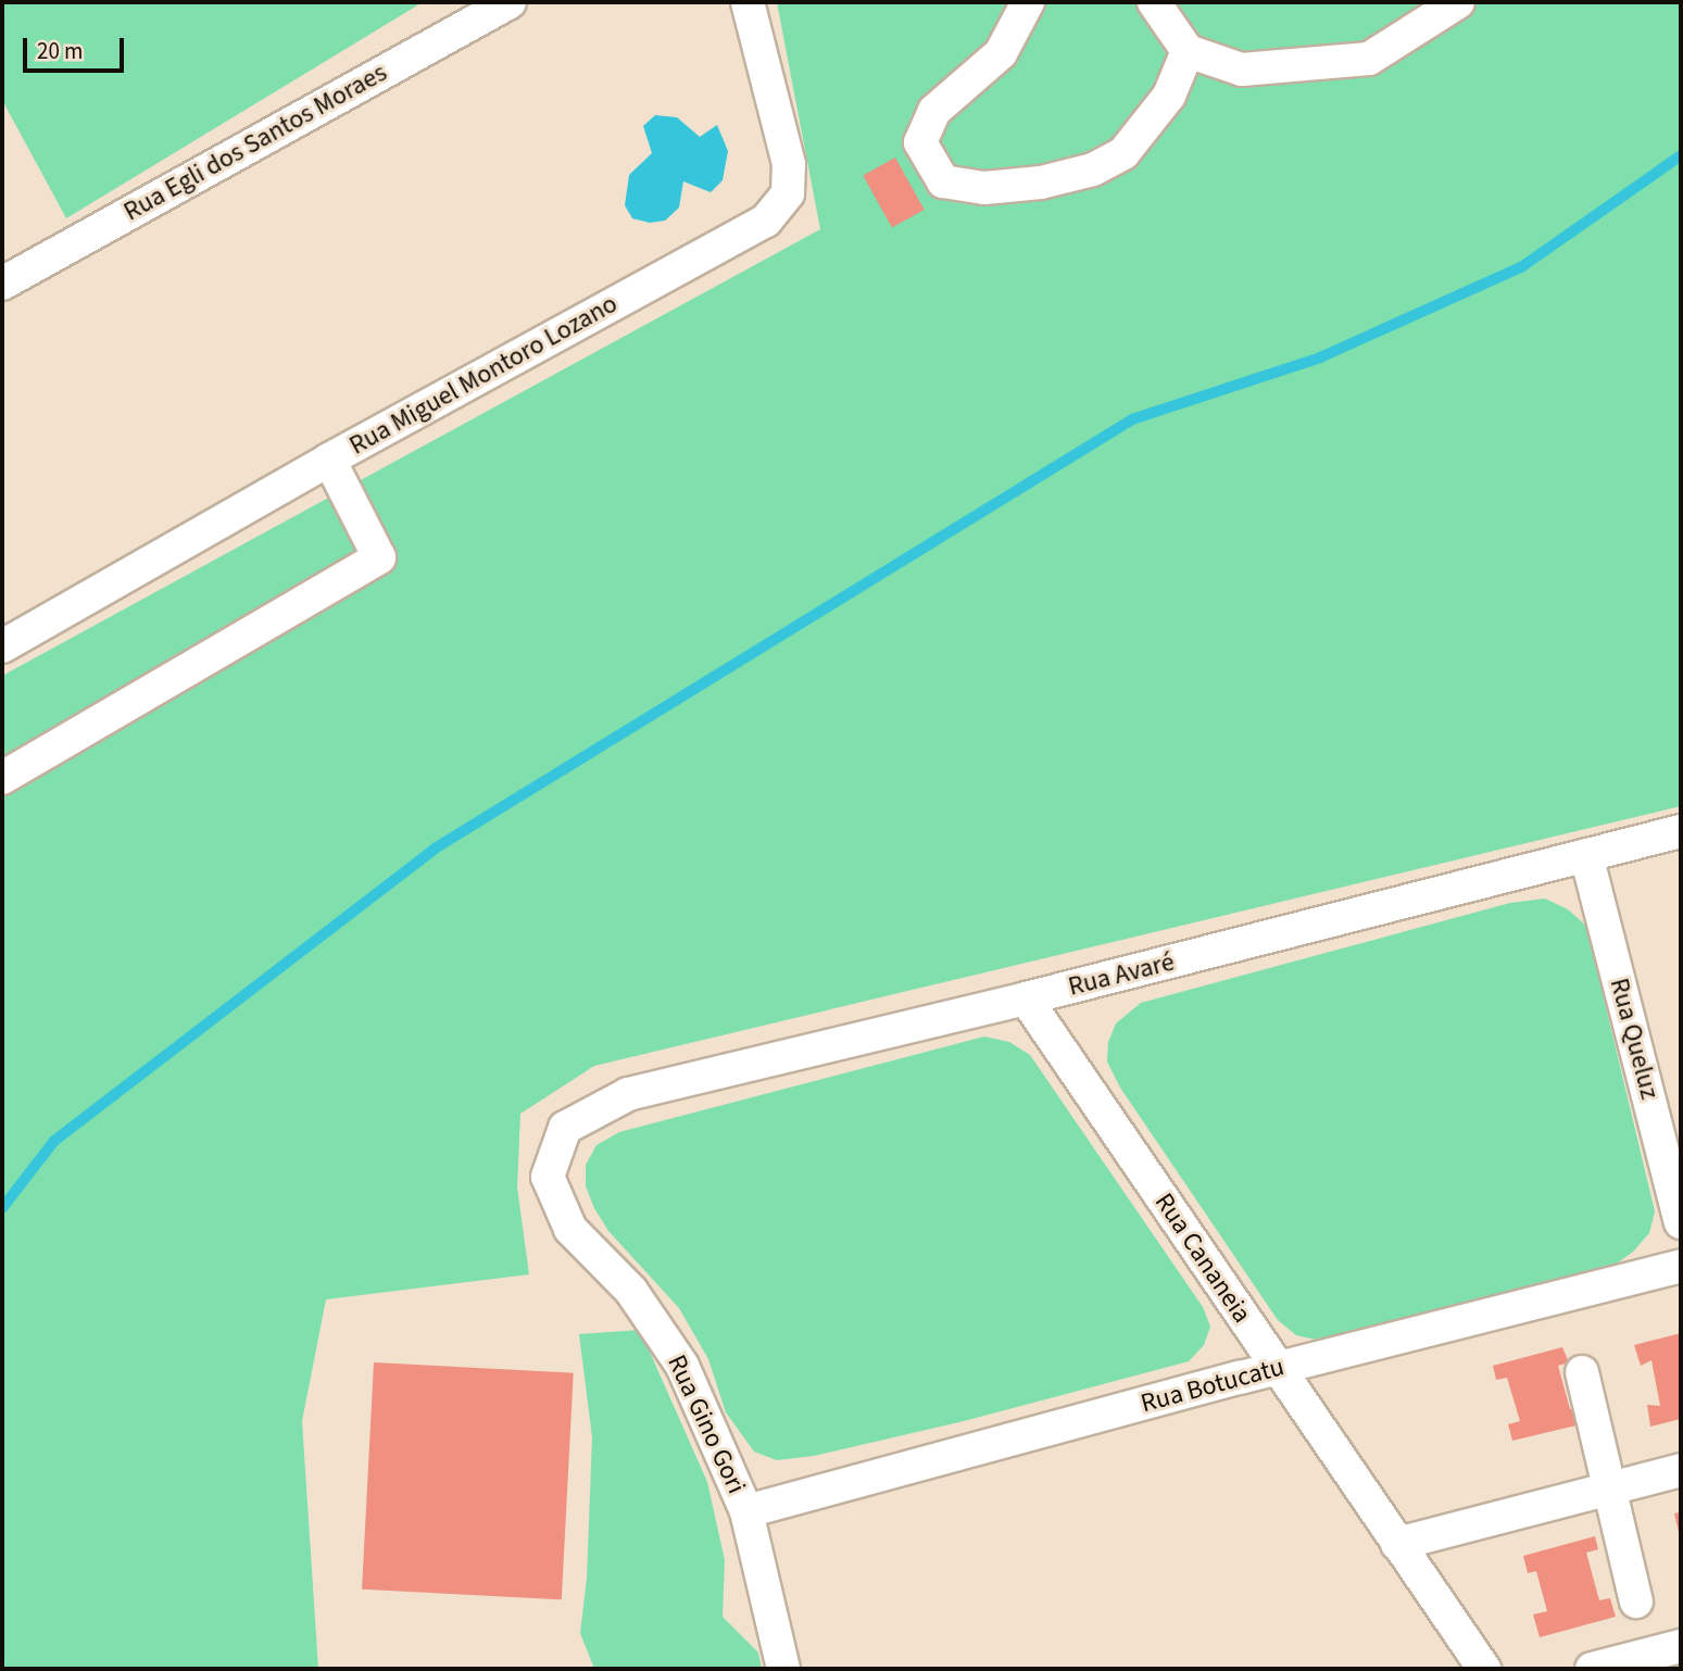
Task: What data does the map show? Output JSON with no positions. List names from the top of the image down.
{
  "streets": {
    "street": [
      "Rua Egli dos Santos Moraes",
      "Rua Miguel Montoro Lozano",
      "Rua Avaré",
      "Rua Queluz",
      "Rua Cananeia",
      "Rua Botucatu",
      "Rua Gino Gori"
    ]
  },
  "crossings": [
    ["Rua Avaré", "Rua Queluz"],
    ["Rua Avaré", "Rua Cananeia"],
    ["Rua Avaré", "Rua Gino Gori"],
    ["Rua Cananeia", "Rua Botucatu"],
    ["Rua Botucatu", "Rua Gino Gori"]
  ],
  "scale_bar": "20 m"
}
